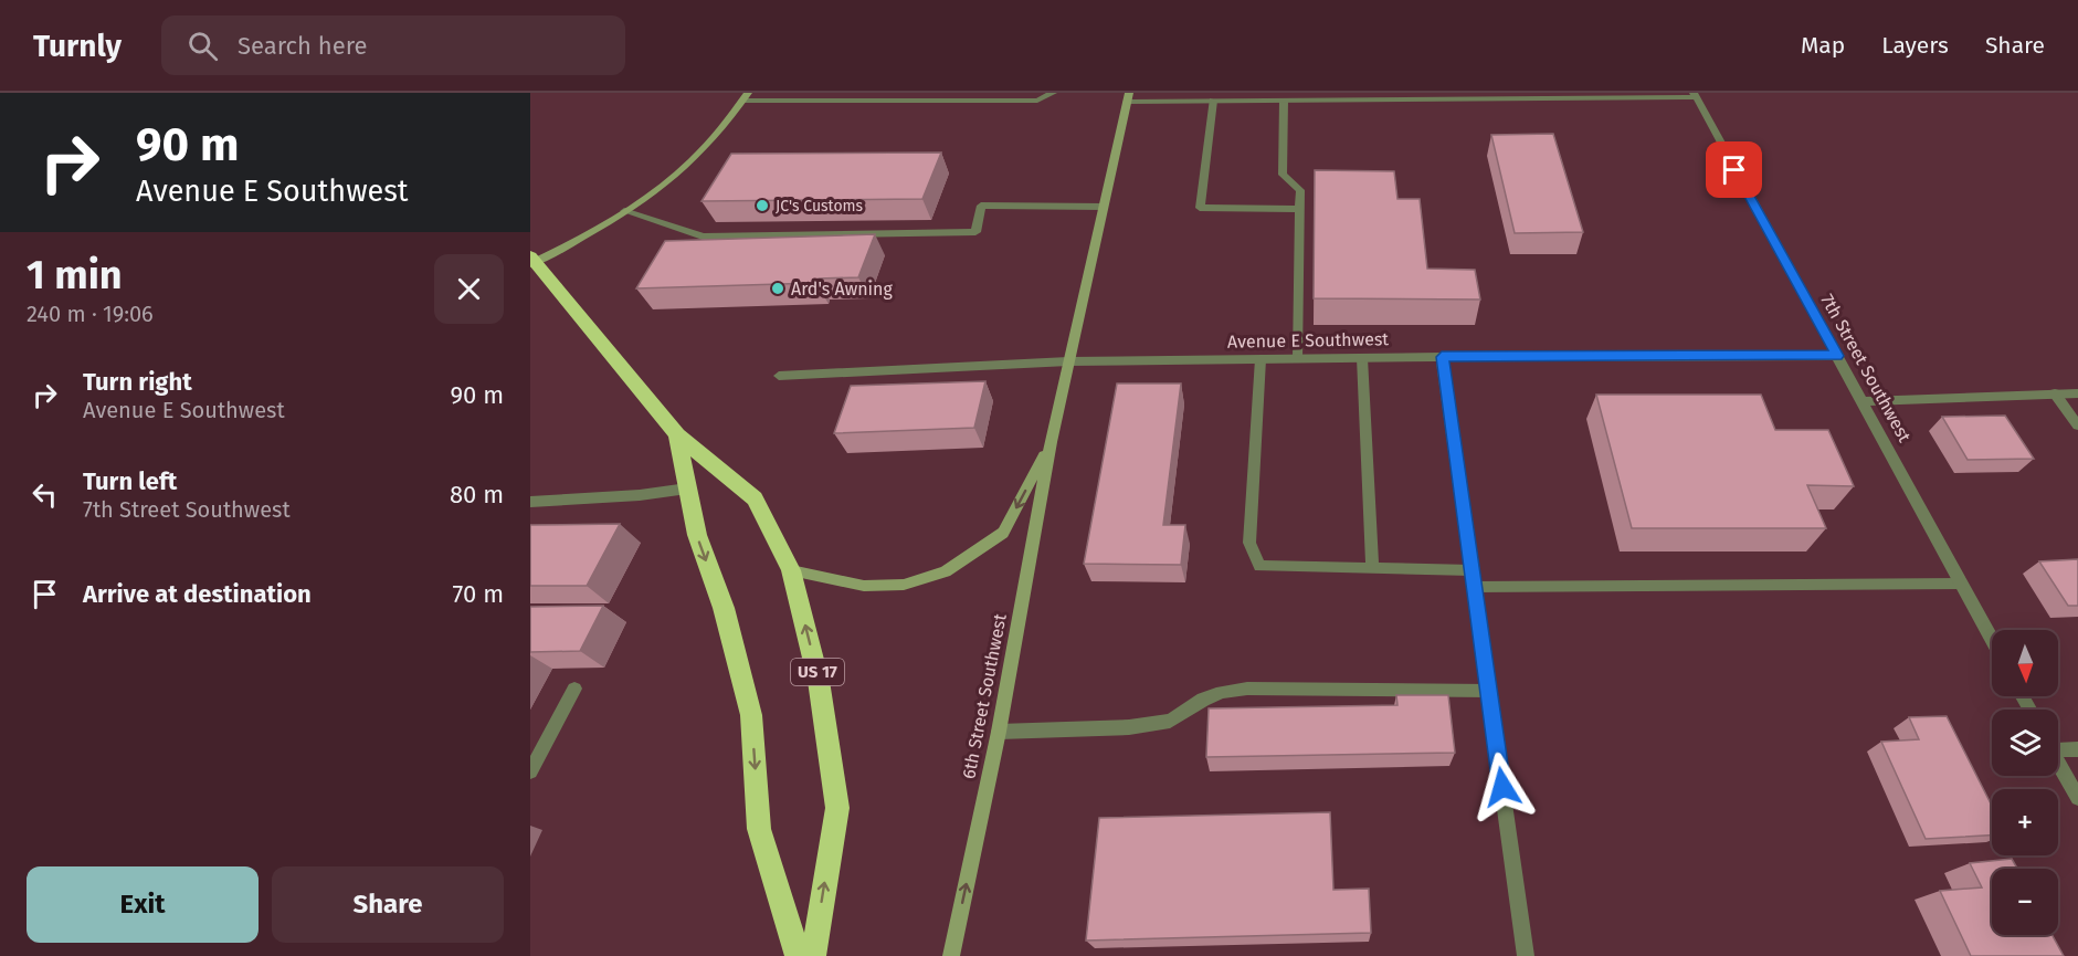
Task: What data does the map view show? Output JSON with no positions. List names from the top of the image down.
{
  "streets": {
    "highway": ["US 17"],
    "street": ["Avenue E Southwest", "7th Street Southwest", "6th Street Southwest"]
  },
  "crossings": [
    ["Avenue E Southwest", "7th Street Southwest"],
    ["Avenue E Southwest", "6th Street Southwest"],
    ["US 17", "6th Street Southwest"]
  ],
  "places": ["JC's Customs", "Ard's Awning"],
  "north": "bottom",
  "page": {
    "header": "Turnly",
    "search": "Search here",
    "nav": ["Map", "Layers", "Share"],
    "turn": ["90 m", "Avenue E Southwest"],
    "heading": ["1 min", "240 m · 19:06"],
    "list": [
      {
        "name": "Turn right",
        "note": "Avenue E Southwest",
        "value": "90 m"
      },
      {
        "name": "Turn left",
        "note": "7th Street Southwest",
        "value": "80 m"
      },
      {
        "name": "Arrive at destination",
        "value": "70 m"
      }
    ],
    "map_buttons": ["+", "−"],
    "buttons": ["Exit", "Share"]
  }
}
